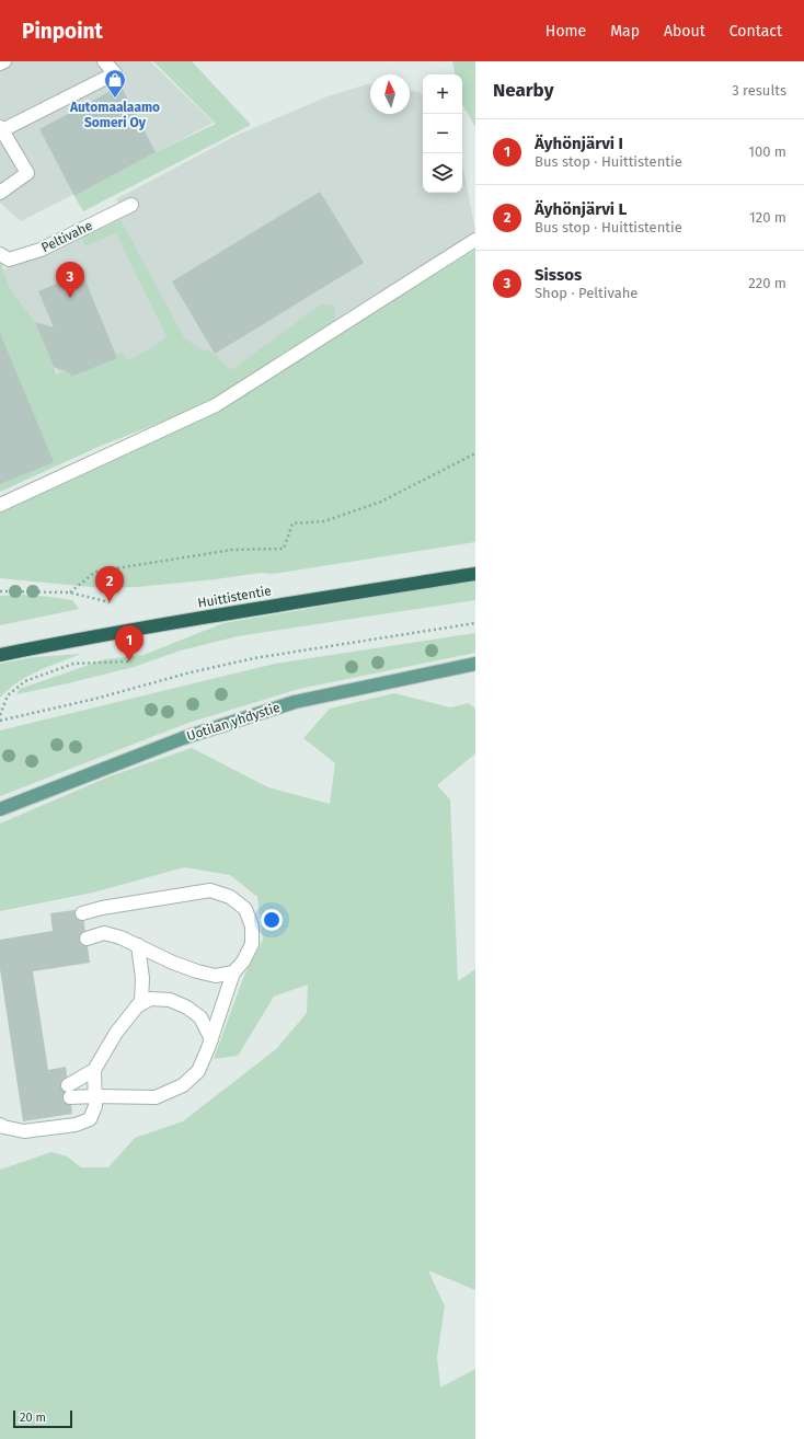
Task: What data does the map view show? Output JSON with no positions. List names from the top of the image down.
{
  "streets": {
    "highway": ["Huittistentie"],
    "main road": ["Uotilan yhdystie"],
    "street": ["Peltivahe"]
  },
  "places": {
    "shop": ["Automaalaamo Someri Oy"]
  },
  "scale_bar": "20 m",
  "north": "top",
  "page": {
    "header": "Pinpoint",
    "nav": [
      "Home",
      "Map",
      "About",
      "Contact"
    ],
    "heading": ["Nearby", "3 results"],
    "map_buttons": ["+", "−"],
    "list": [
      {
        "mark": "1",
        "name": "Äyhönjärvi I",
        "note": "Bus stop · Huittistentie",
        "value": "100 m"
      },
      {
        "mark": "2",
        "name": "Äyhönjärvi L",
        "note": "Bus stop · Huittistentie",
        "value": "120 m"
      },
      {
        "mark": "3",
        "name": "Sissos",
        "note": "Shop · Peltivahe",
        "value": "220 m"
      }
    ],
    "pins": ["3", "2", "1"],
    "scale": "20 m"
  }
}
